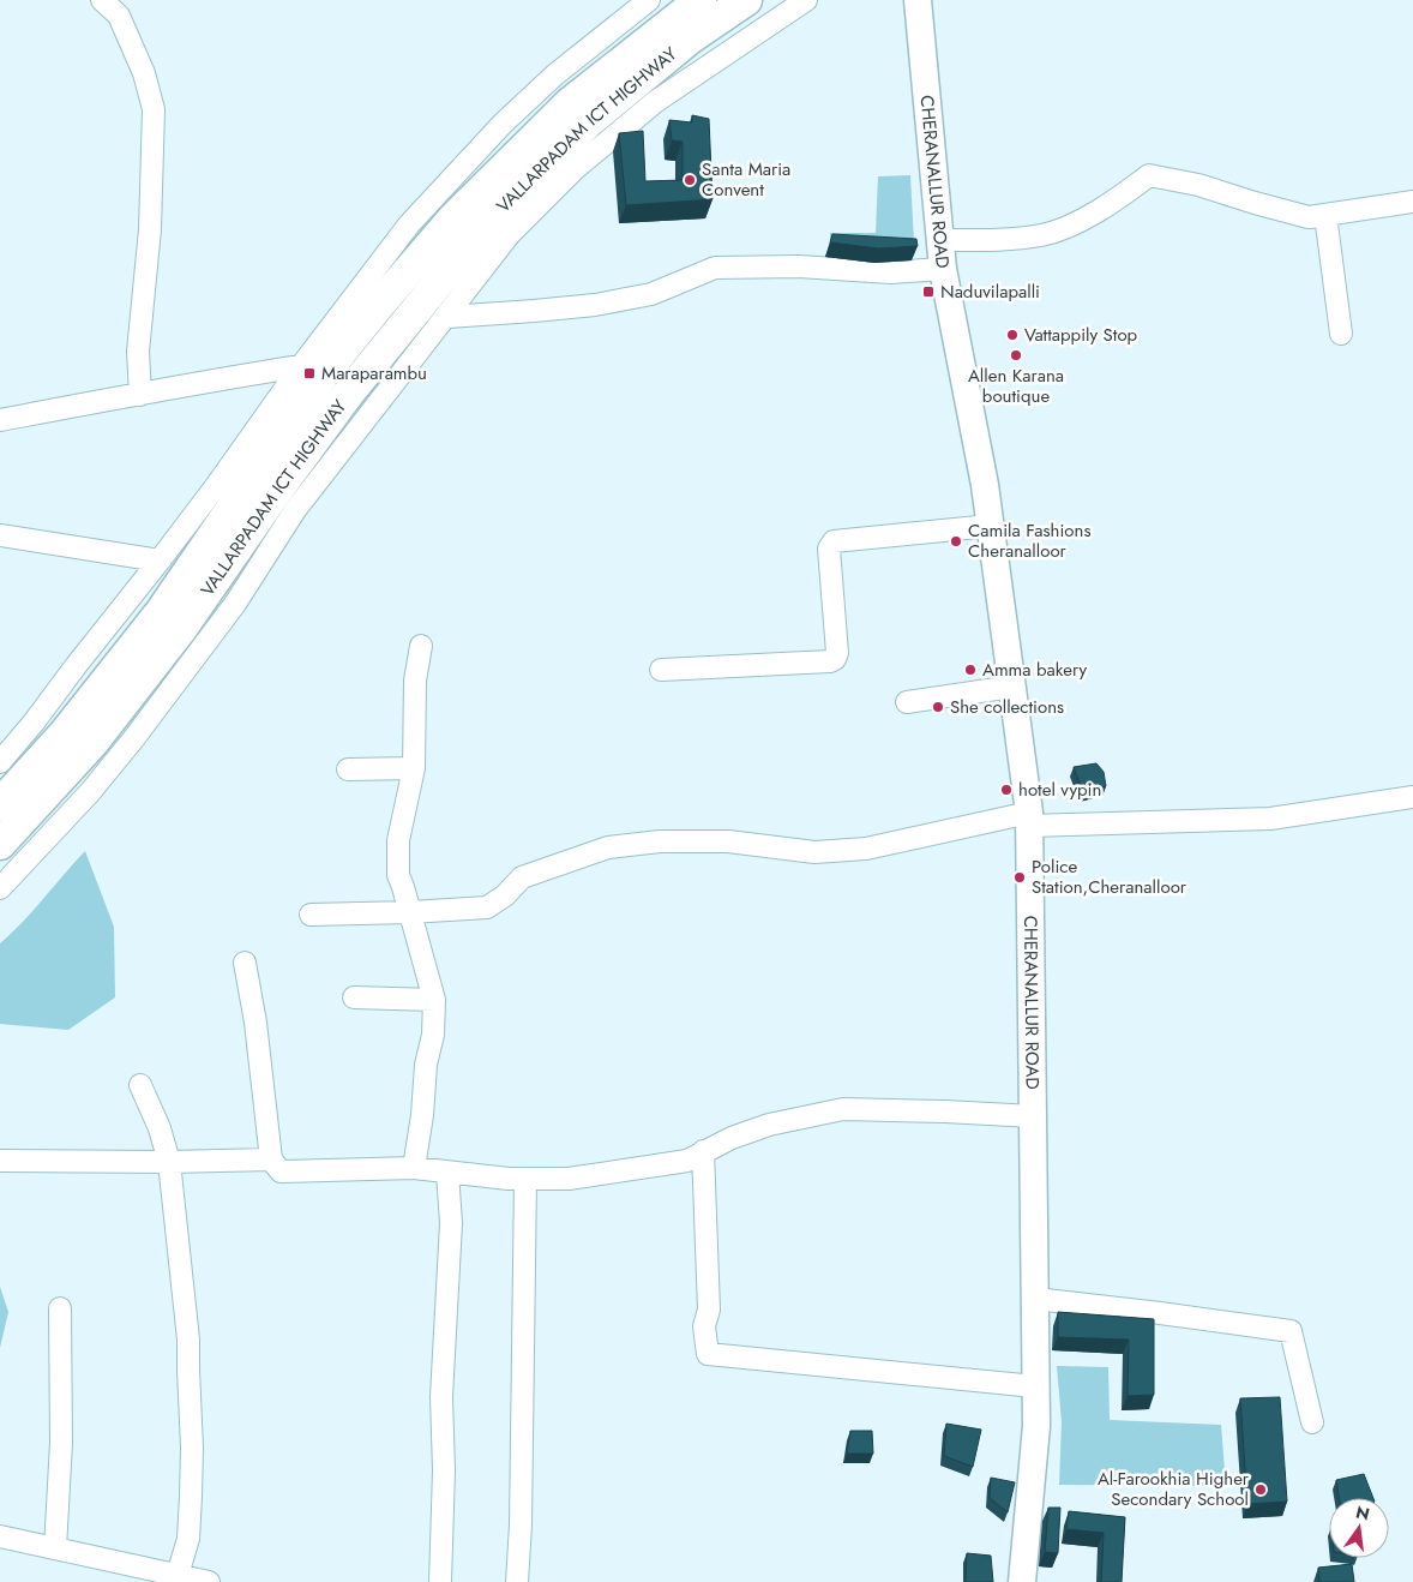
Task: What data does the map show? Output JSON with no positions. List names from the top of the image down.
{
  "streets": {
    "highway": ["VALLARPADAM ICT HIGHWAY"],
    "main road": ["CHERANALLUR ROAD"]
  },
  "places": {
    "other": [
      "Santa Maria Convent",
      "Vattappily Stop",
      "Allen Karana boutique",
      "Camila Fashions Cheranalloor",
      "Amma bakery",
      "She collections",
      "hotel vypin",
      "Police Station,Cheranalloor",
      "Al-Farookhia Higher Secondary School"
    ],
    "transit": ["Naduvilapalli", "Maraparambu"]
  },
  "north": "top"
}
